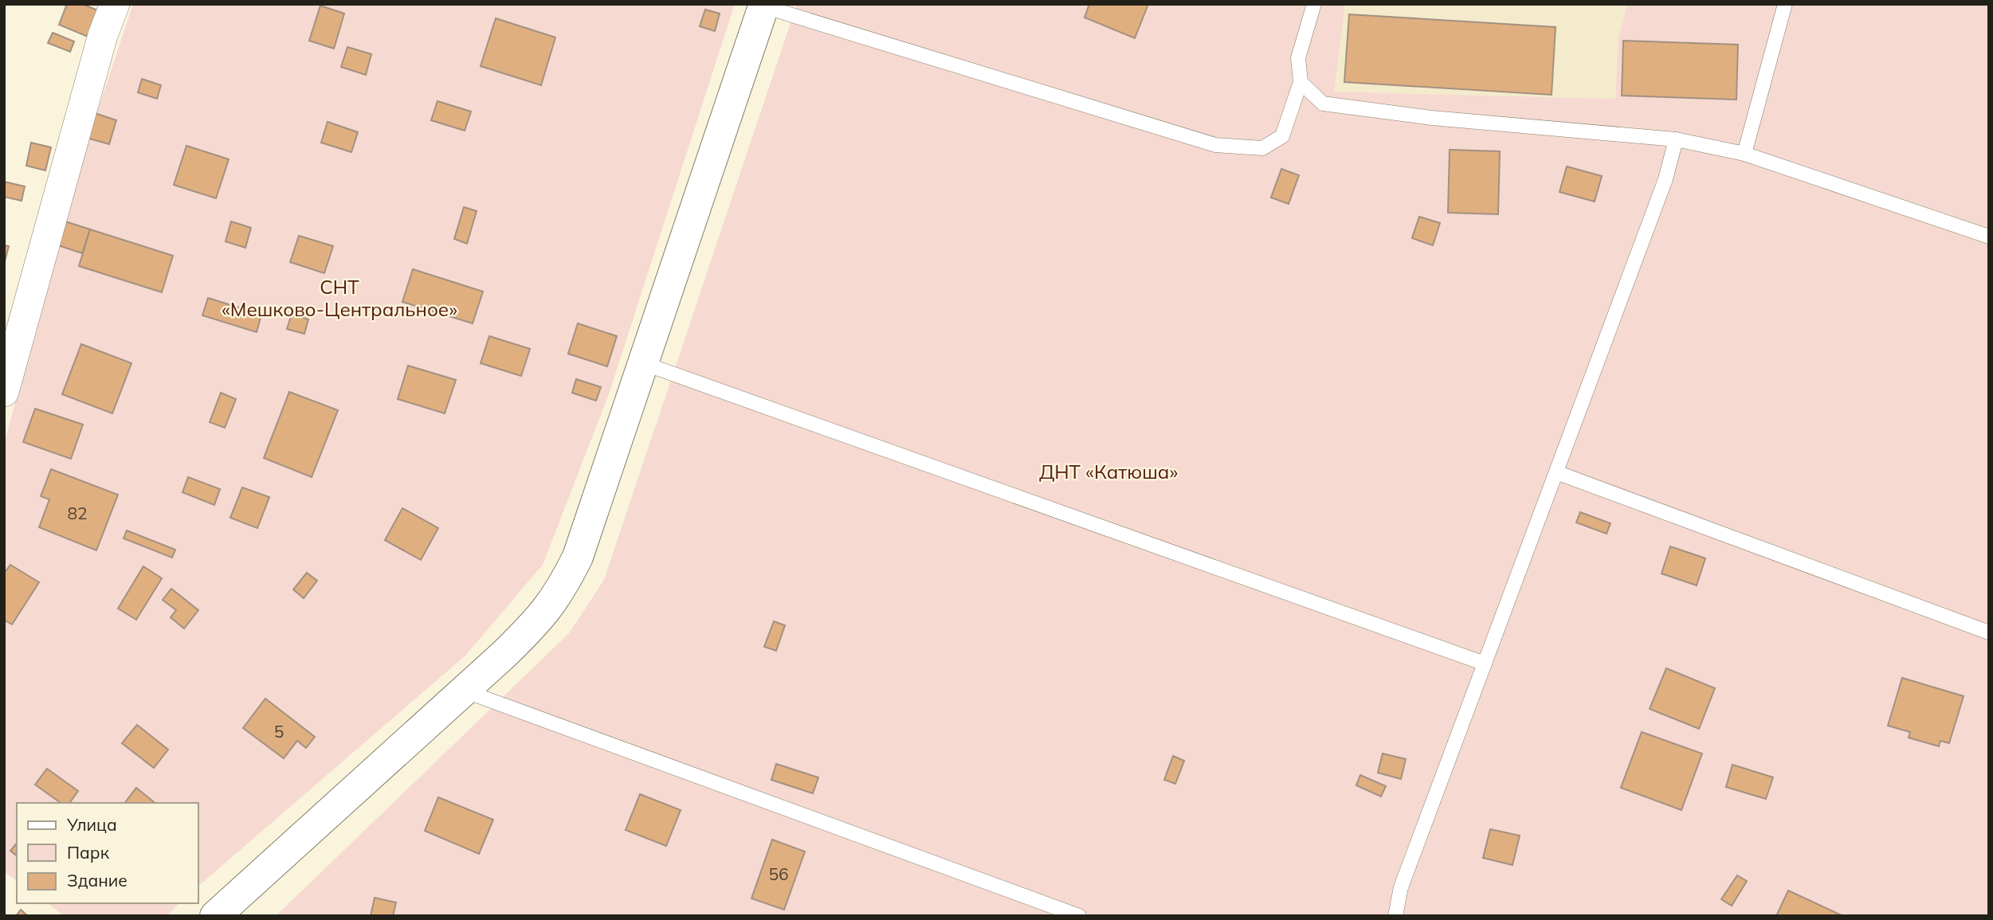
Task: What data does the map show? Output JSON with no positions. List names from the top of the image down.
{
  "parks": ["СНТ «Мешково-Центральное»", "ДНТ «Катюша»"],
  "house_numbers": ["82", "5", "56"],
  "legend": ["Улица", "Парк", "Здание"]
}
